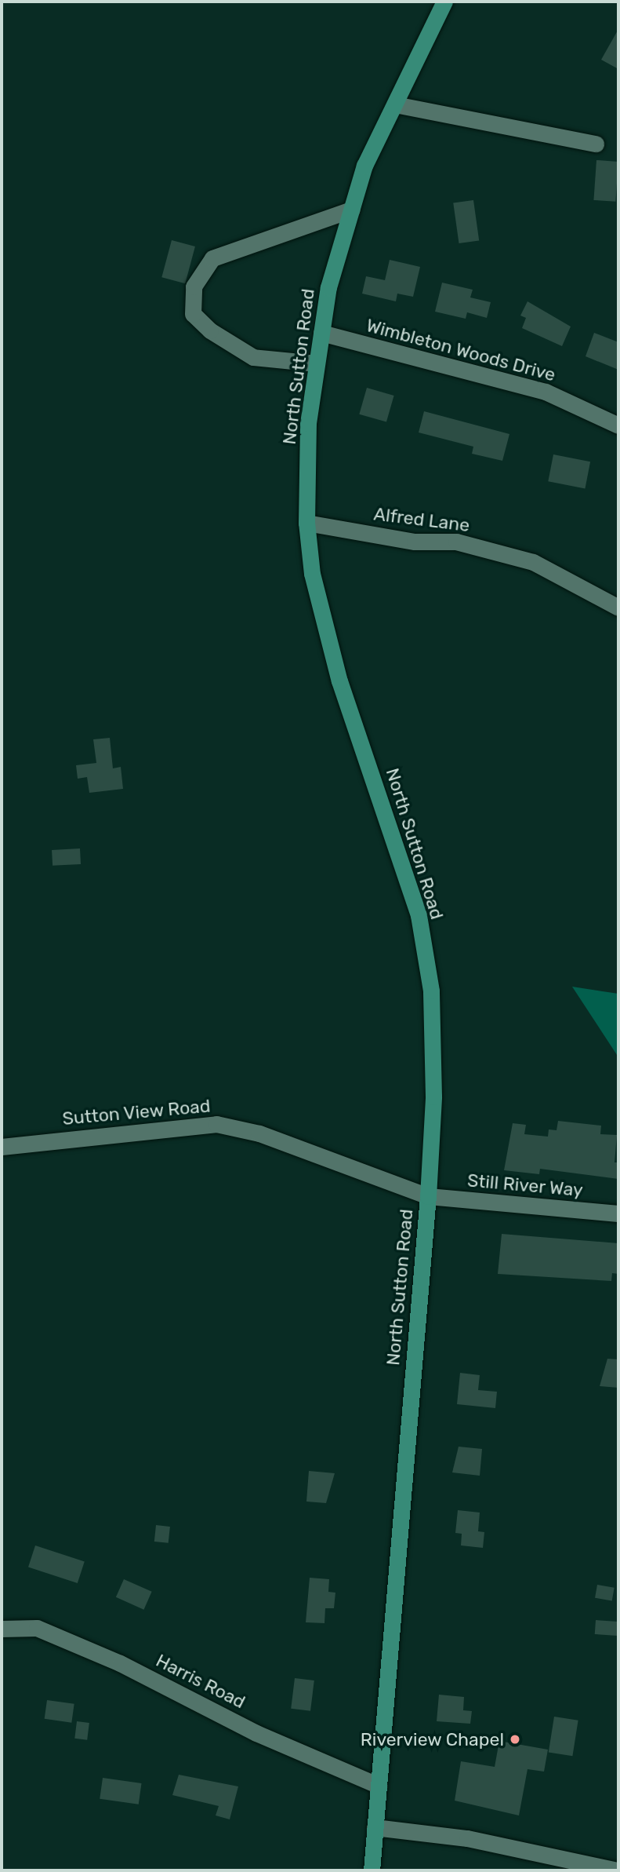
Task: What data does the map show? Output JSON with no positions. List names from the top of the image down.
{
  "streets": {
    "main road": ["North Sutton Road"],
    "street": [
      "Wimbleton Woods Drive",
      "Alfred Lane",
      "Sutton View Road",
      "Still River Way",
      "Harris Road"
    ]
  },
  "crossings": [
    ["Wimbleton Woods Drive", "North Sutton Road"],
    ["North Sutton Road", "Alfred Lane"],
    ["North Sutton Road", "Sutton View Road"],
    ["North Sutton Road", "Still River Way"],
    ["North Sutton Road", "Harris Road"],
    ["Sutton View Road", "Still River Way"]
  ],
  "places": ["Riverview Chapel"]
}
